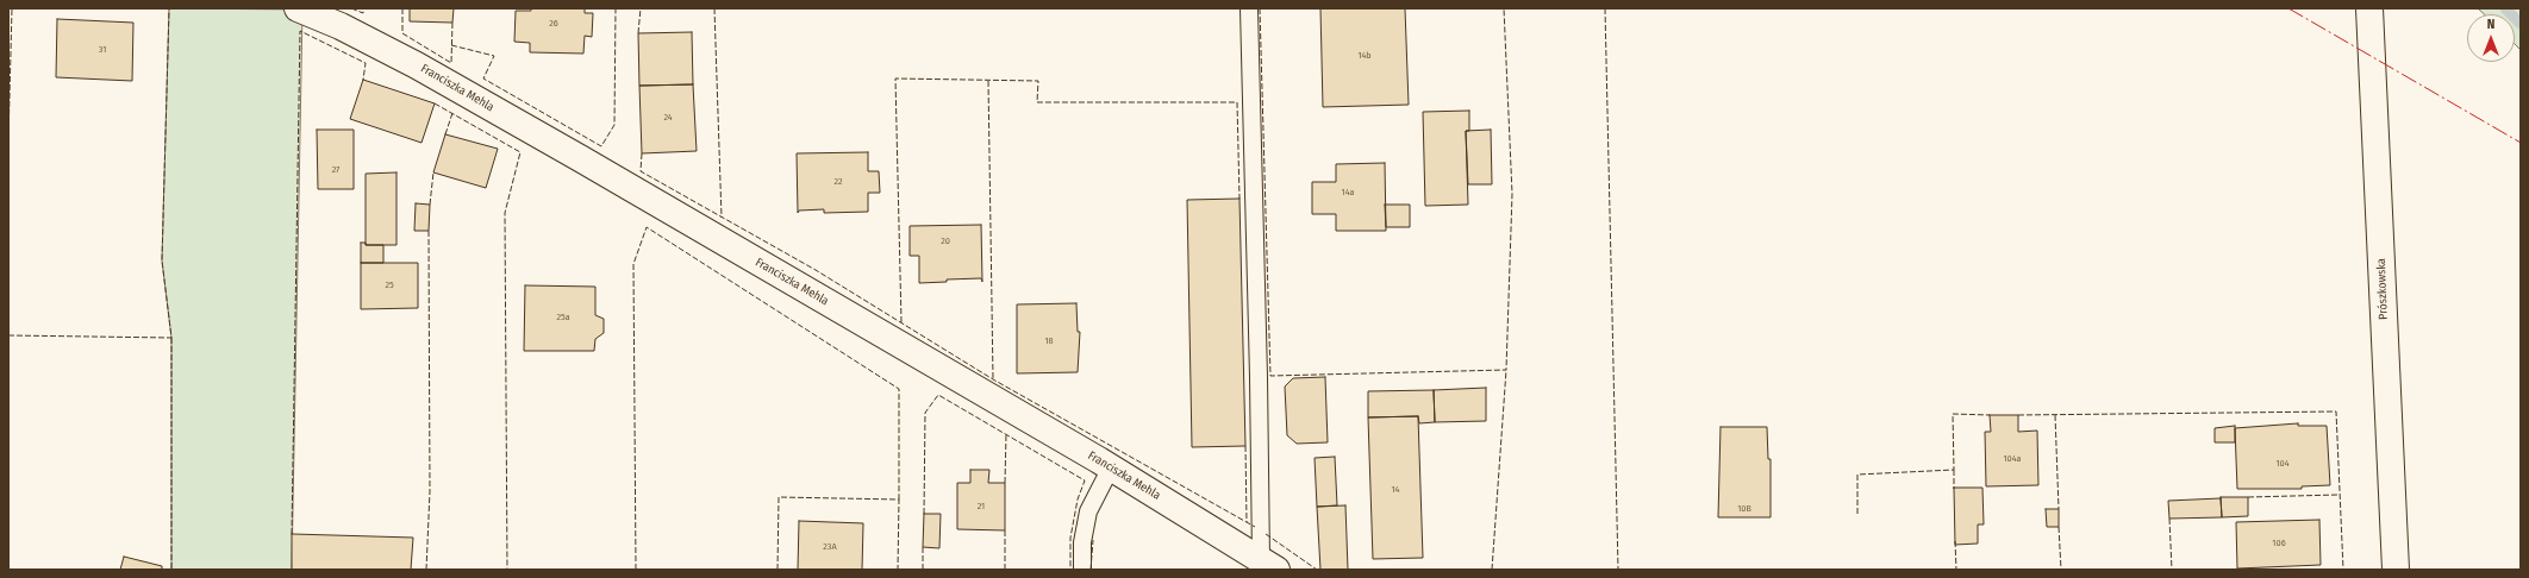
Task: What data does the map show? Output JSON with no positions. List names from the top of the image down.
{
  "streets": {
    "street": ["Franciszka Mehla", "Prószkowska"]
  },
  "house_numbers": [
    "26",
    "31",
    "14b",
    "24",
    "27",
    "22",
    "14a",
    "20",
    "25",
    "25a",
    "18",
    "104a",
    "104",
    "14",
    "21",
    "10B",
    "106",
    "23A"
  ],
  "north": "top"
}
